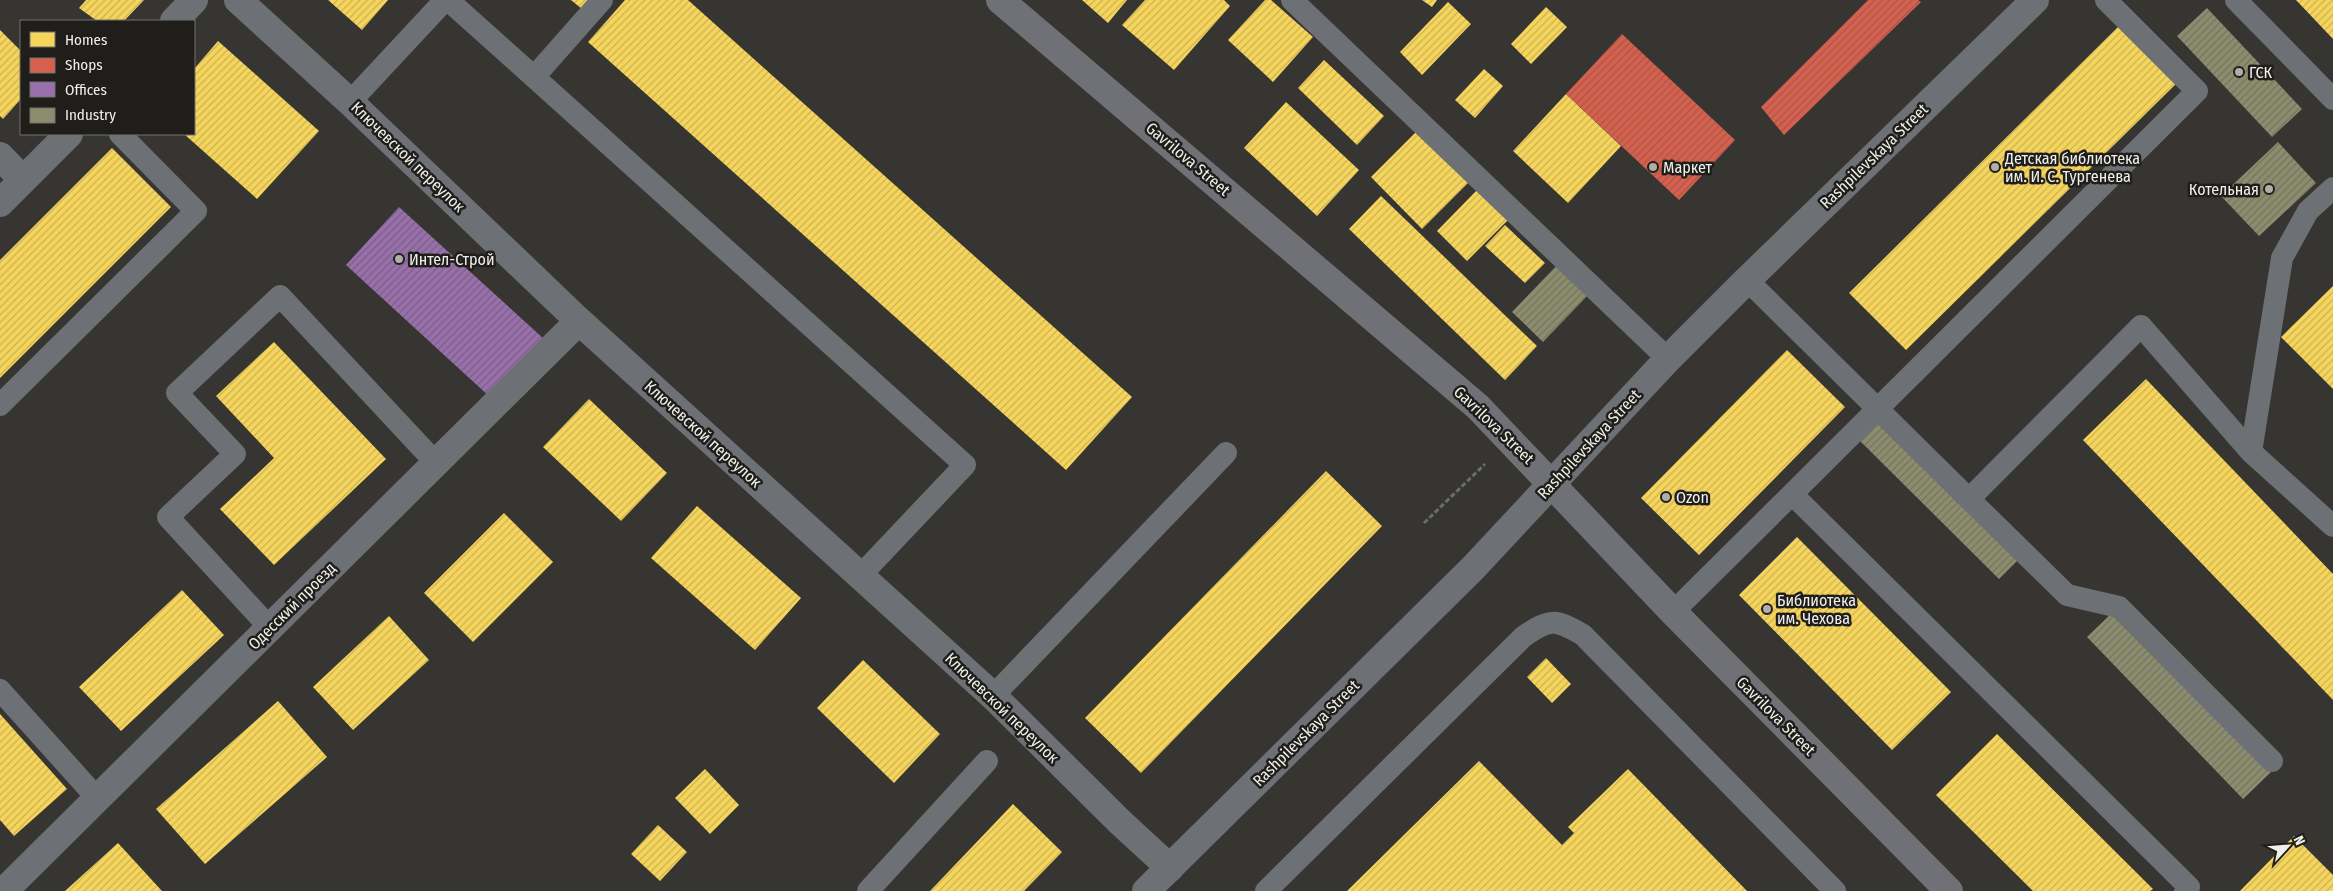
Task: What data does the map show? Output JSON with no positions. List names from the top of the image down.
{
  "streets": {
    "main road": ["Gavrilova Street"],
    "street": ["Rashpilevskaya Street", "Ключевской переулок", "Одесский проезд"]
  },
  "crossings": [
    ["Rashpilevskaya Street", "Ключевской переулок"],
    ["Rashpilevskaya Street", "Gavrilova Street"],
    ["Ключевской переулок", "Одесский проезд"]
  ],
  "places": [
    "ГСК",
    "Маркет",
    "Детская библиотека им. И. С. Тургенева",
    "Котельная",
    "Интел-Строй",
    "Ozon",
    "Библиотека им. Чехова"
  ],
  "legend": [
    "Homes",
    "Shops",
    "Offices",
    "Industry"
  ],
  "north": "top right"
}
